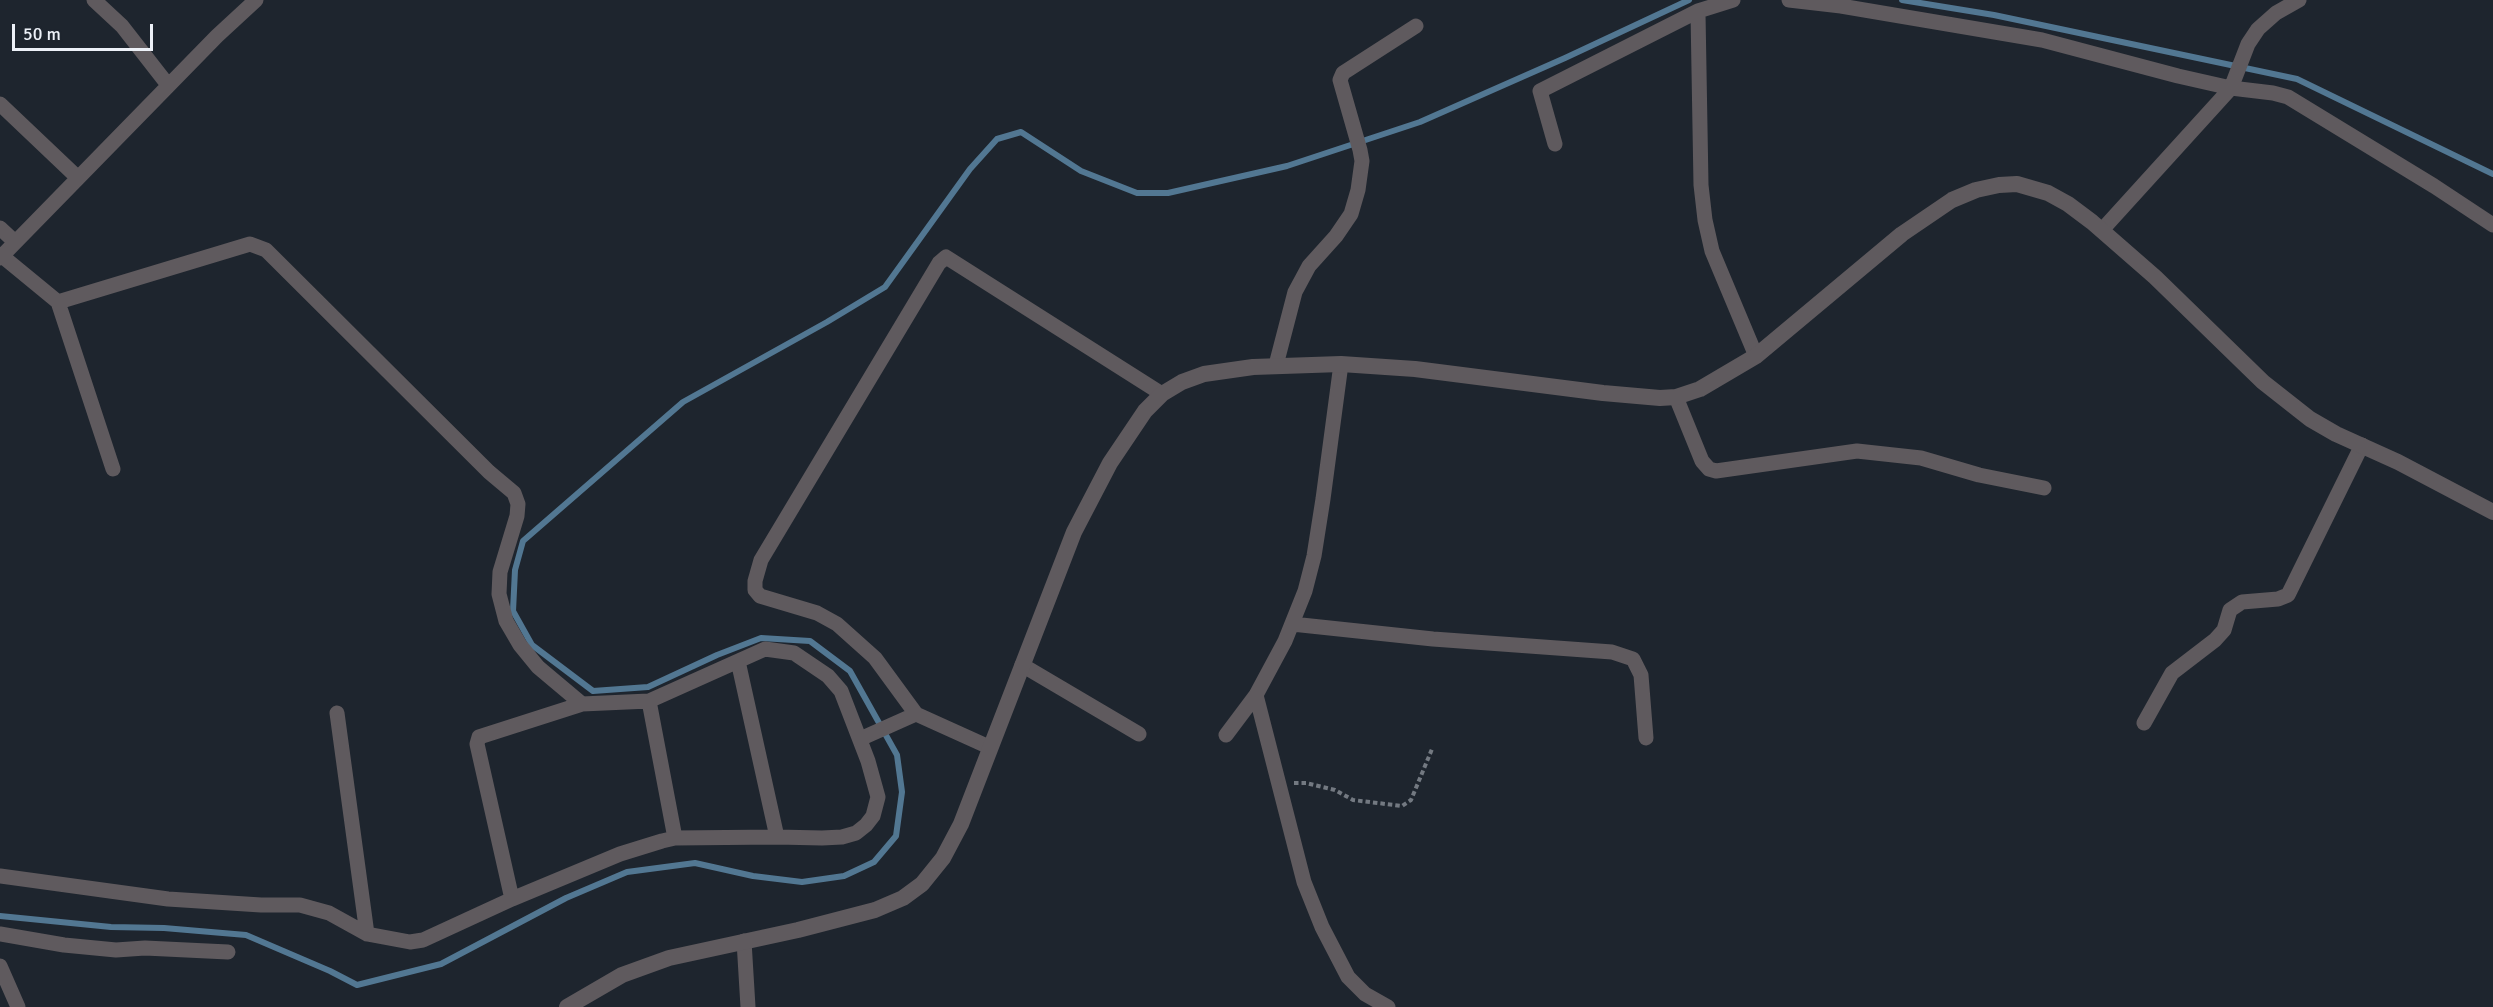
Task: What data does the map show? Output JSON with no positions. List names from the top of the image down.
{
  "scale_bar": "50 m"
}
